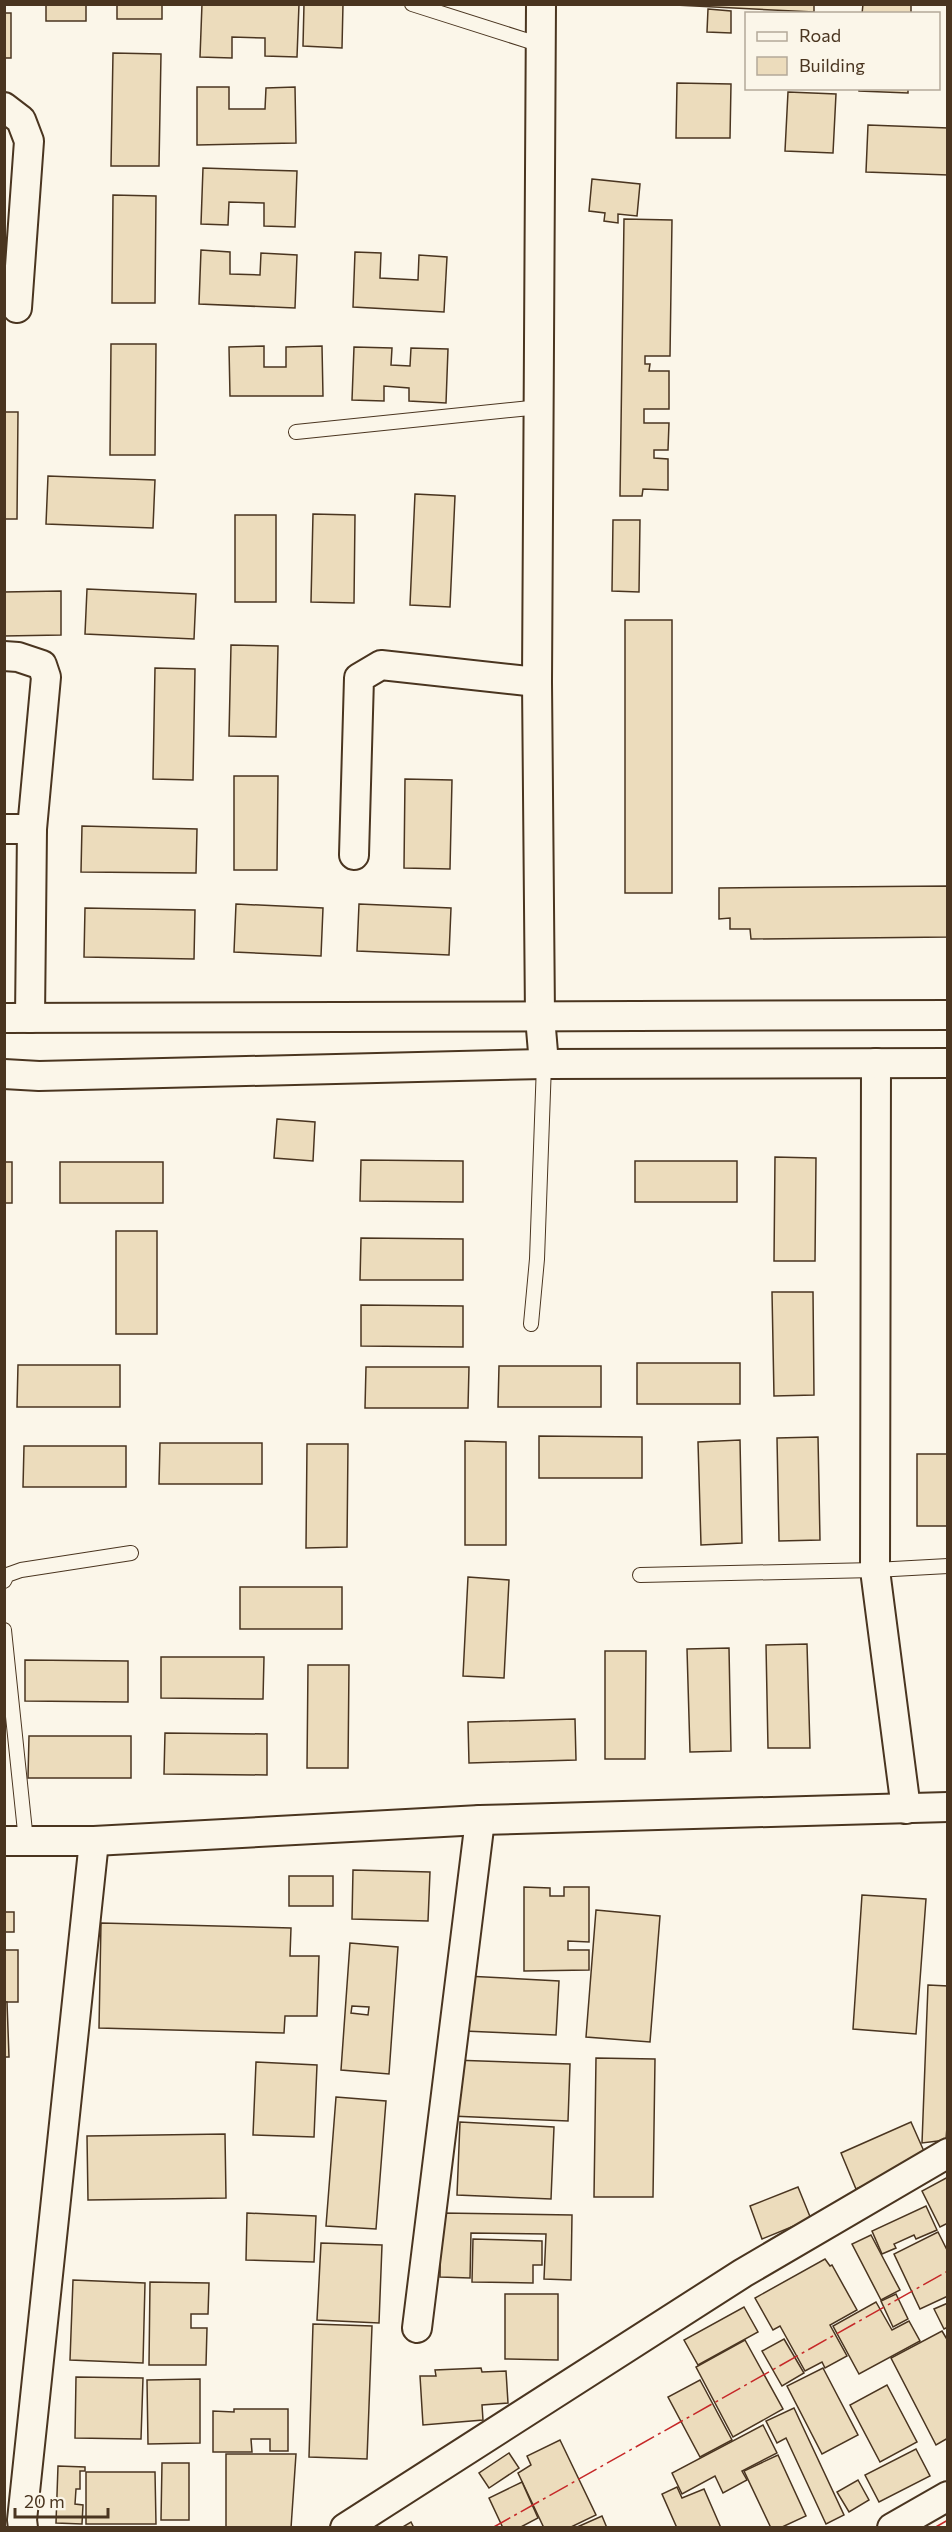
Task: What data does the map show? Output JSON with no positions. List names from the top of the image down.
{
  "legend": ["Road", "Building"],
  "scale_bar": "20 m"
}
